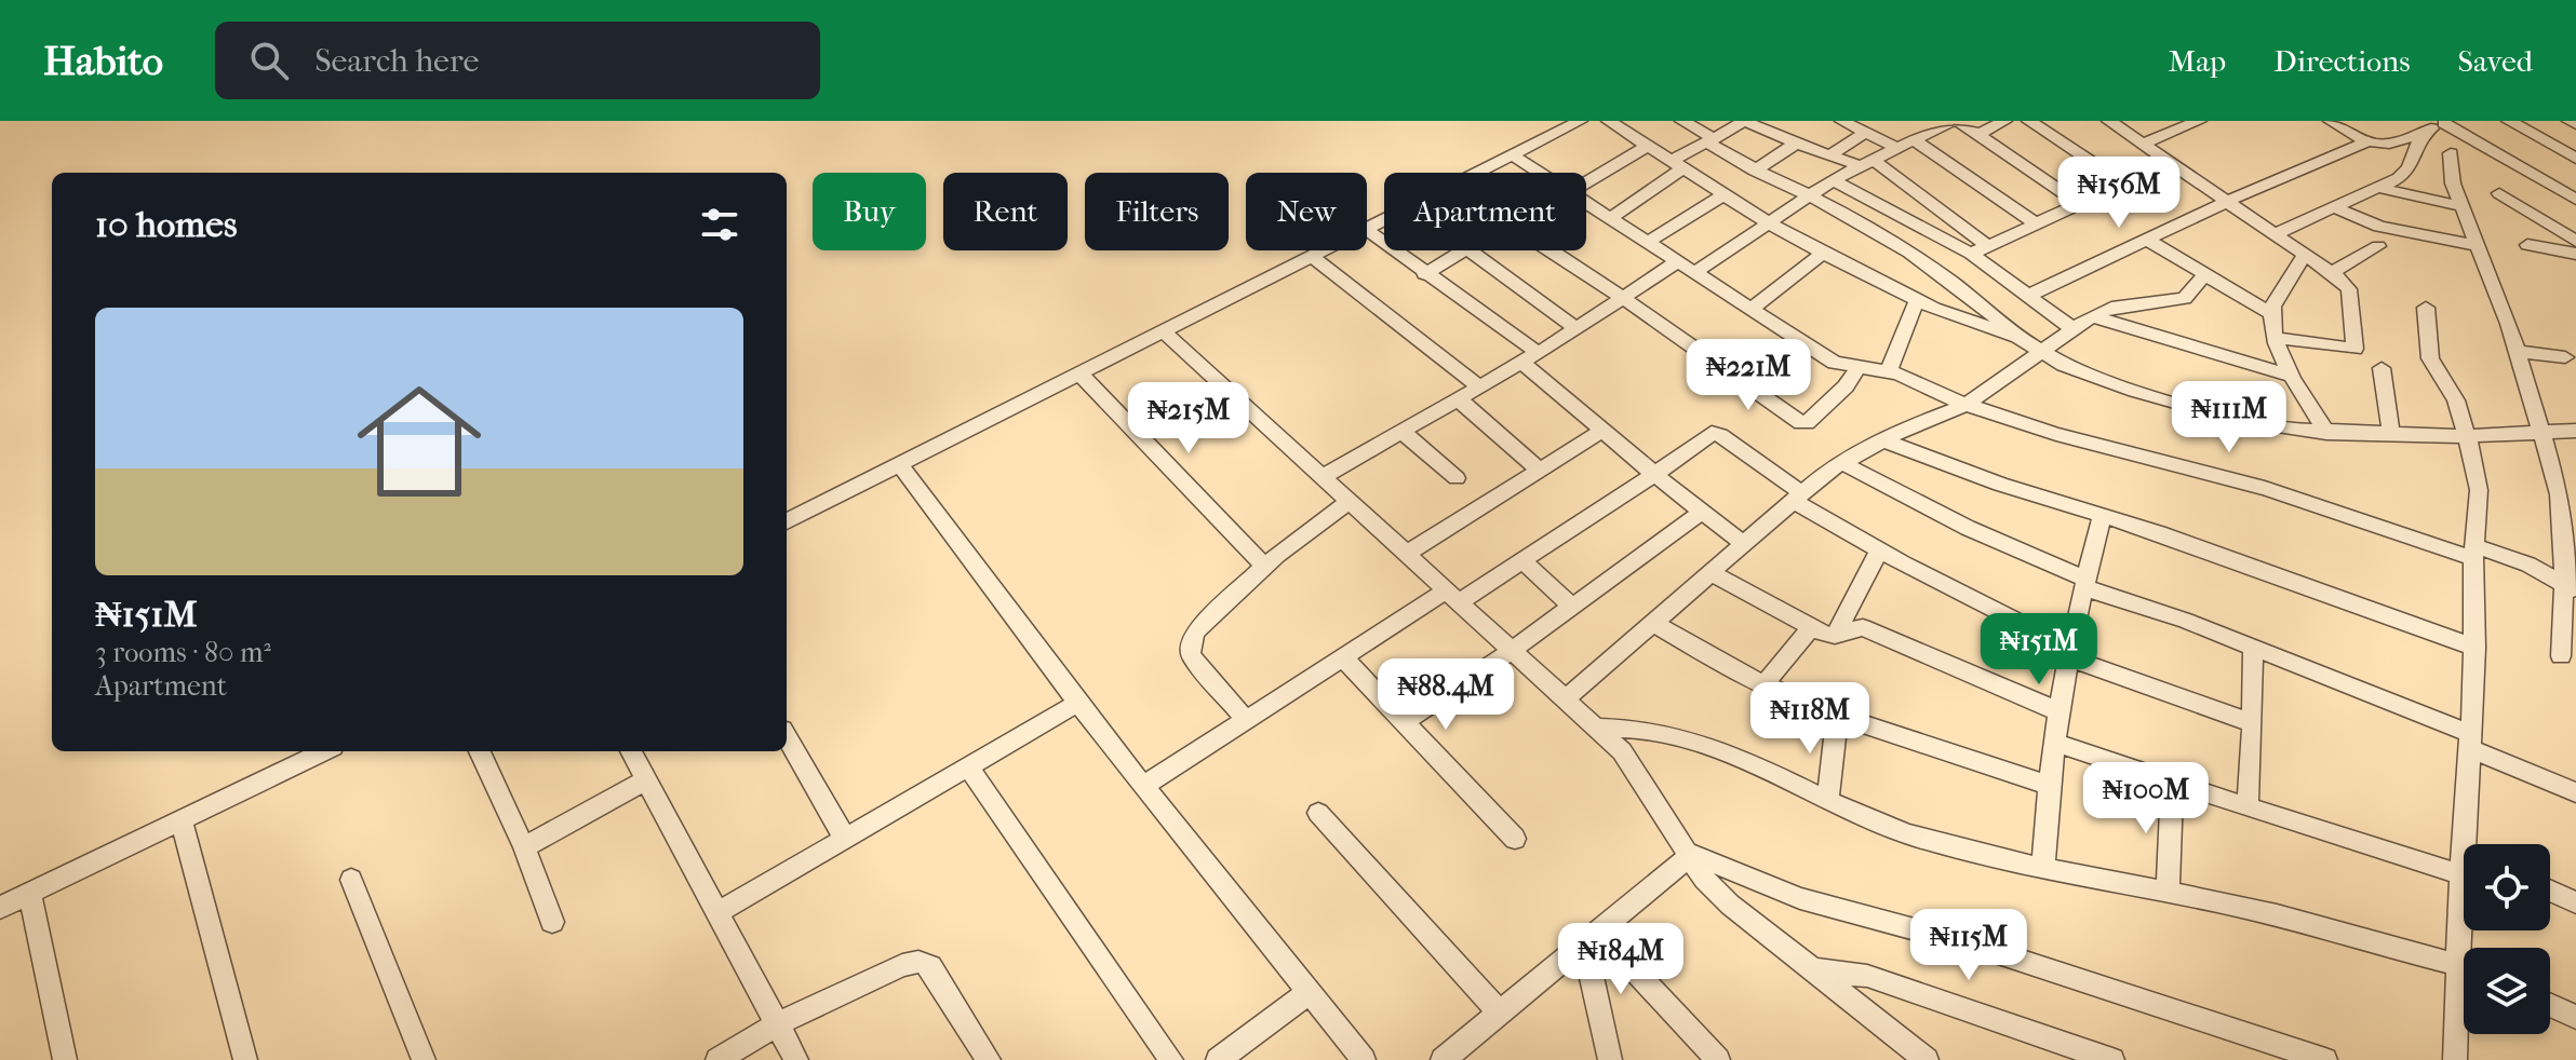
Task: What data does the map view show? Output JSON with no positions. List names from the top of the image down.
{
  "page": {
    "header": "Habito",
    "search": "Search here",
    "nav": ["Map", "Directions", "Saved"],
    "price": [
      "₦156M",
      "₦221M",
      "₦111M",
      "₦215M",
      "₦151M",
      "₦88.4M",
      "₦118M",
      "₦100M",
      "₦115M",
      "₦184M"
    ],
    "chip": [
      "Buy",
      "Rent",
      "Filters",
      "New",
      "Apartment"
    ],
    "heading": "10 homes",
    "list": [
      {
        "name": "₦151M",
        "note": "3 rooms · 80 m² · Apartment"
      }
    ]
  }
}
